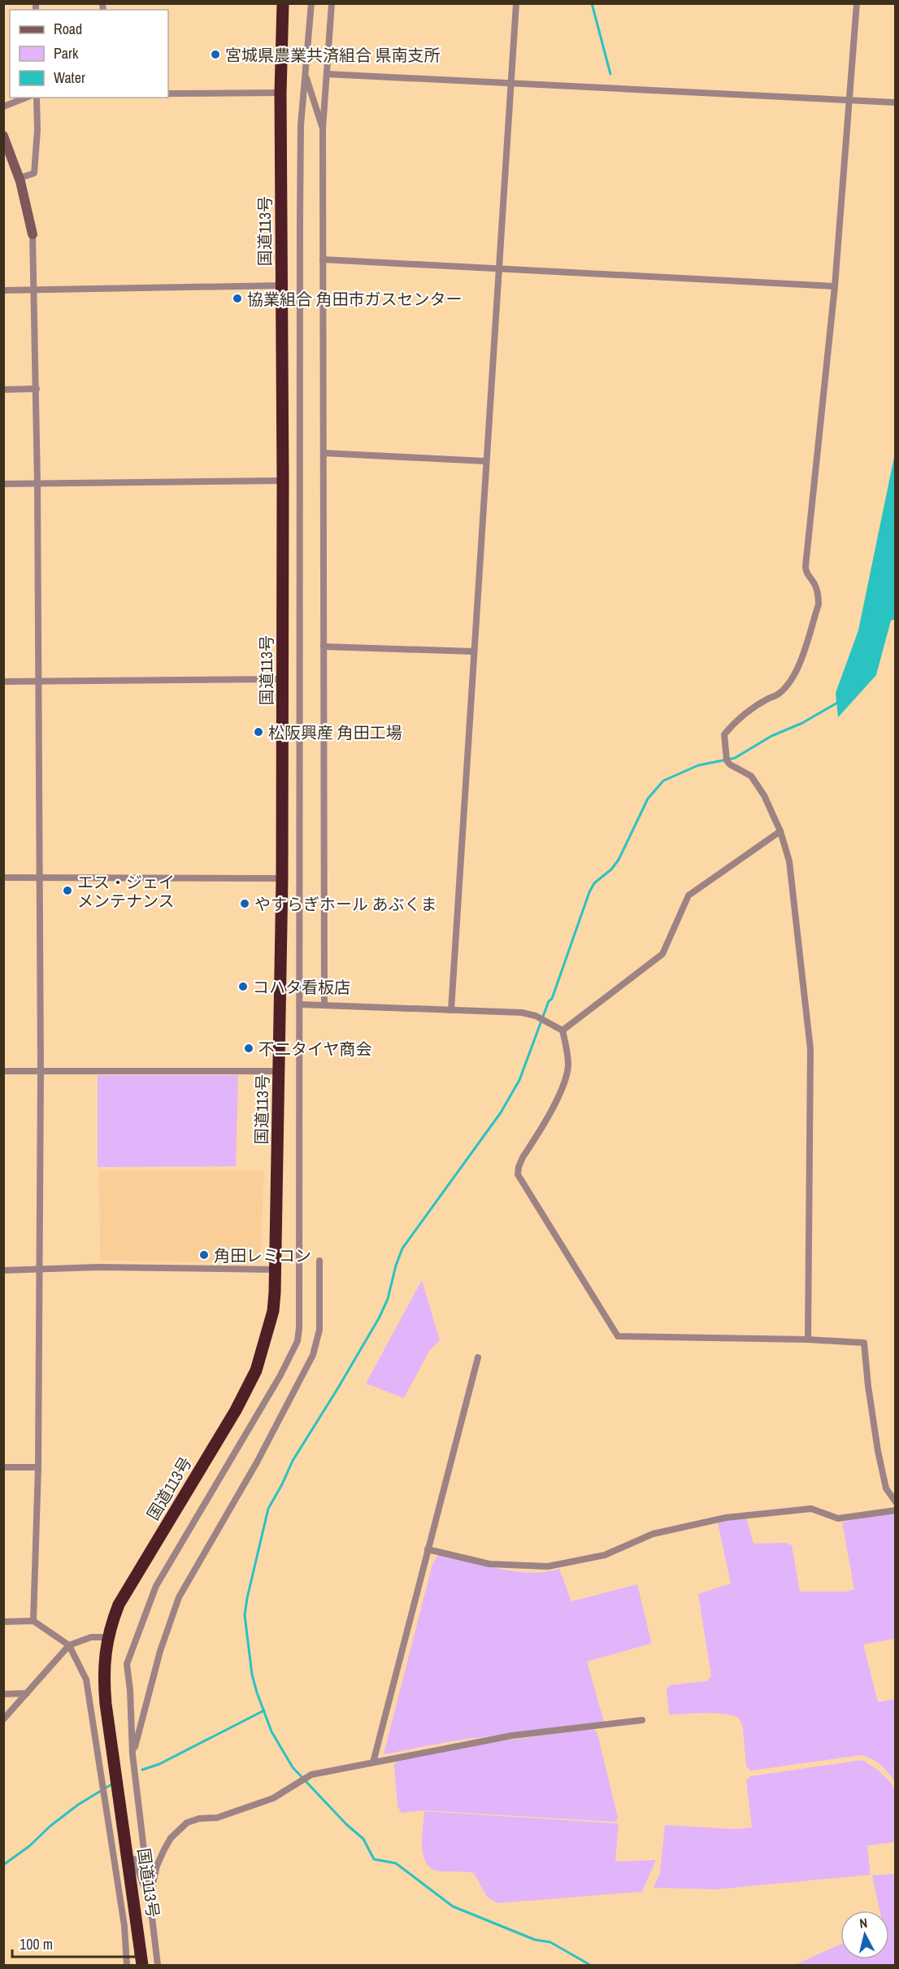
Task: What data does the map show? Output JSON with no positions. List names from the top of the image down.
{
  "streets": {
    "highway": ["国道113号"]
  },
  "places": [
    "宮城県農業共済組合 県南支所",
    "協業組合 角田市ガスセンター",
    "松阪興産 角田工場",
    "エス・ジェイ メンテナンス",
    "やすらぎホール あぶくま",
    "コハタ看板店",
    "不二タイヤ商会",
    "角田レミコン"
  ],
  "legend": ["Road", "Park", "Water"],
  "scale_bar": "100 m",
  "north": "top"
}
